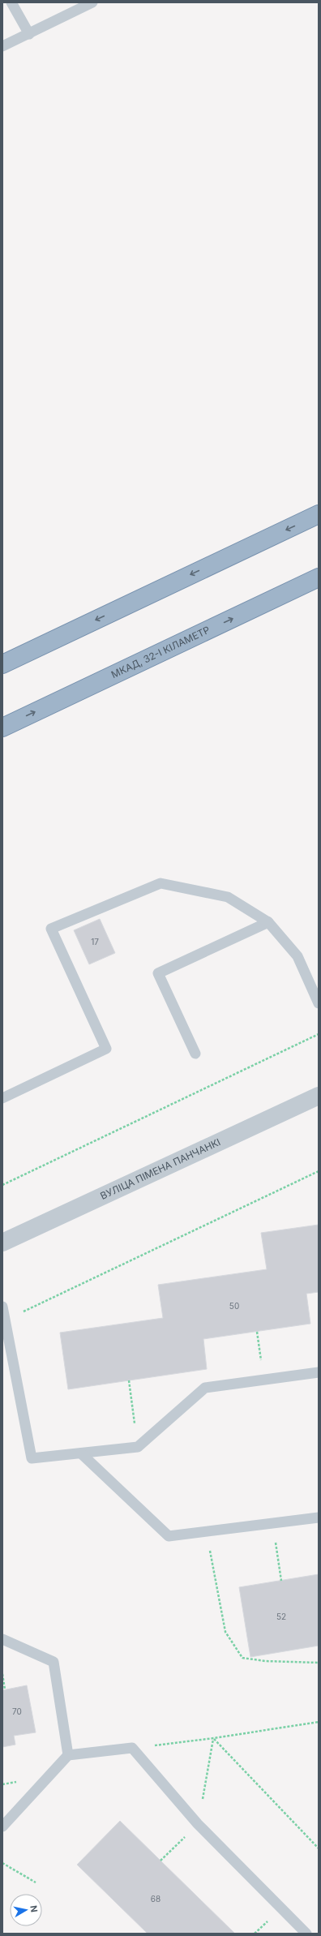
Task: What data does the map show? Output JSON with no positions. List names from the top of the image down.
{
  "streets": {
    "highway": ["МКАД, 32-І КІЛАМЕТР"],
    "street": ["ВУЛІЦА ПІМЕНА ПАНЧАНКІ"]
  },
  "house_numbers": [
    "17",
    "50",
    "52",
    "70",
    "68"
  ],
  "north": "right"
}
